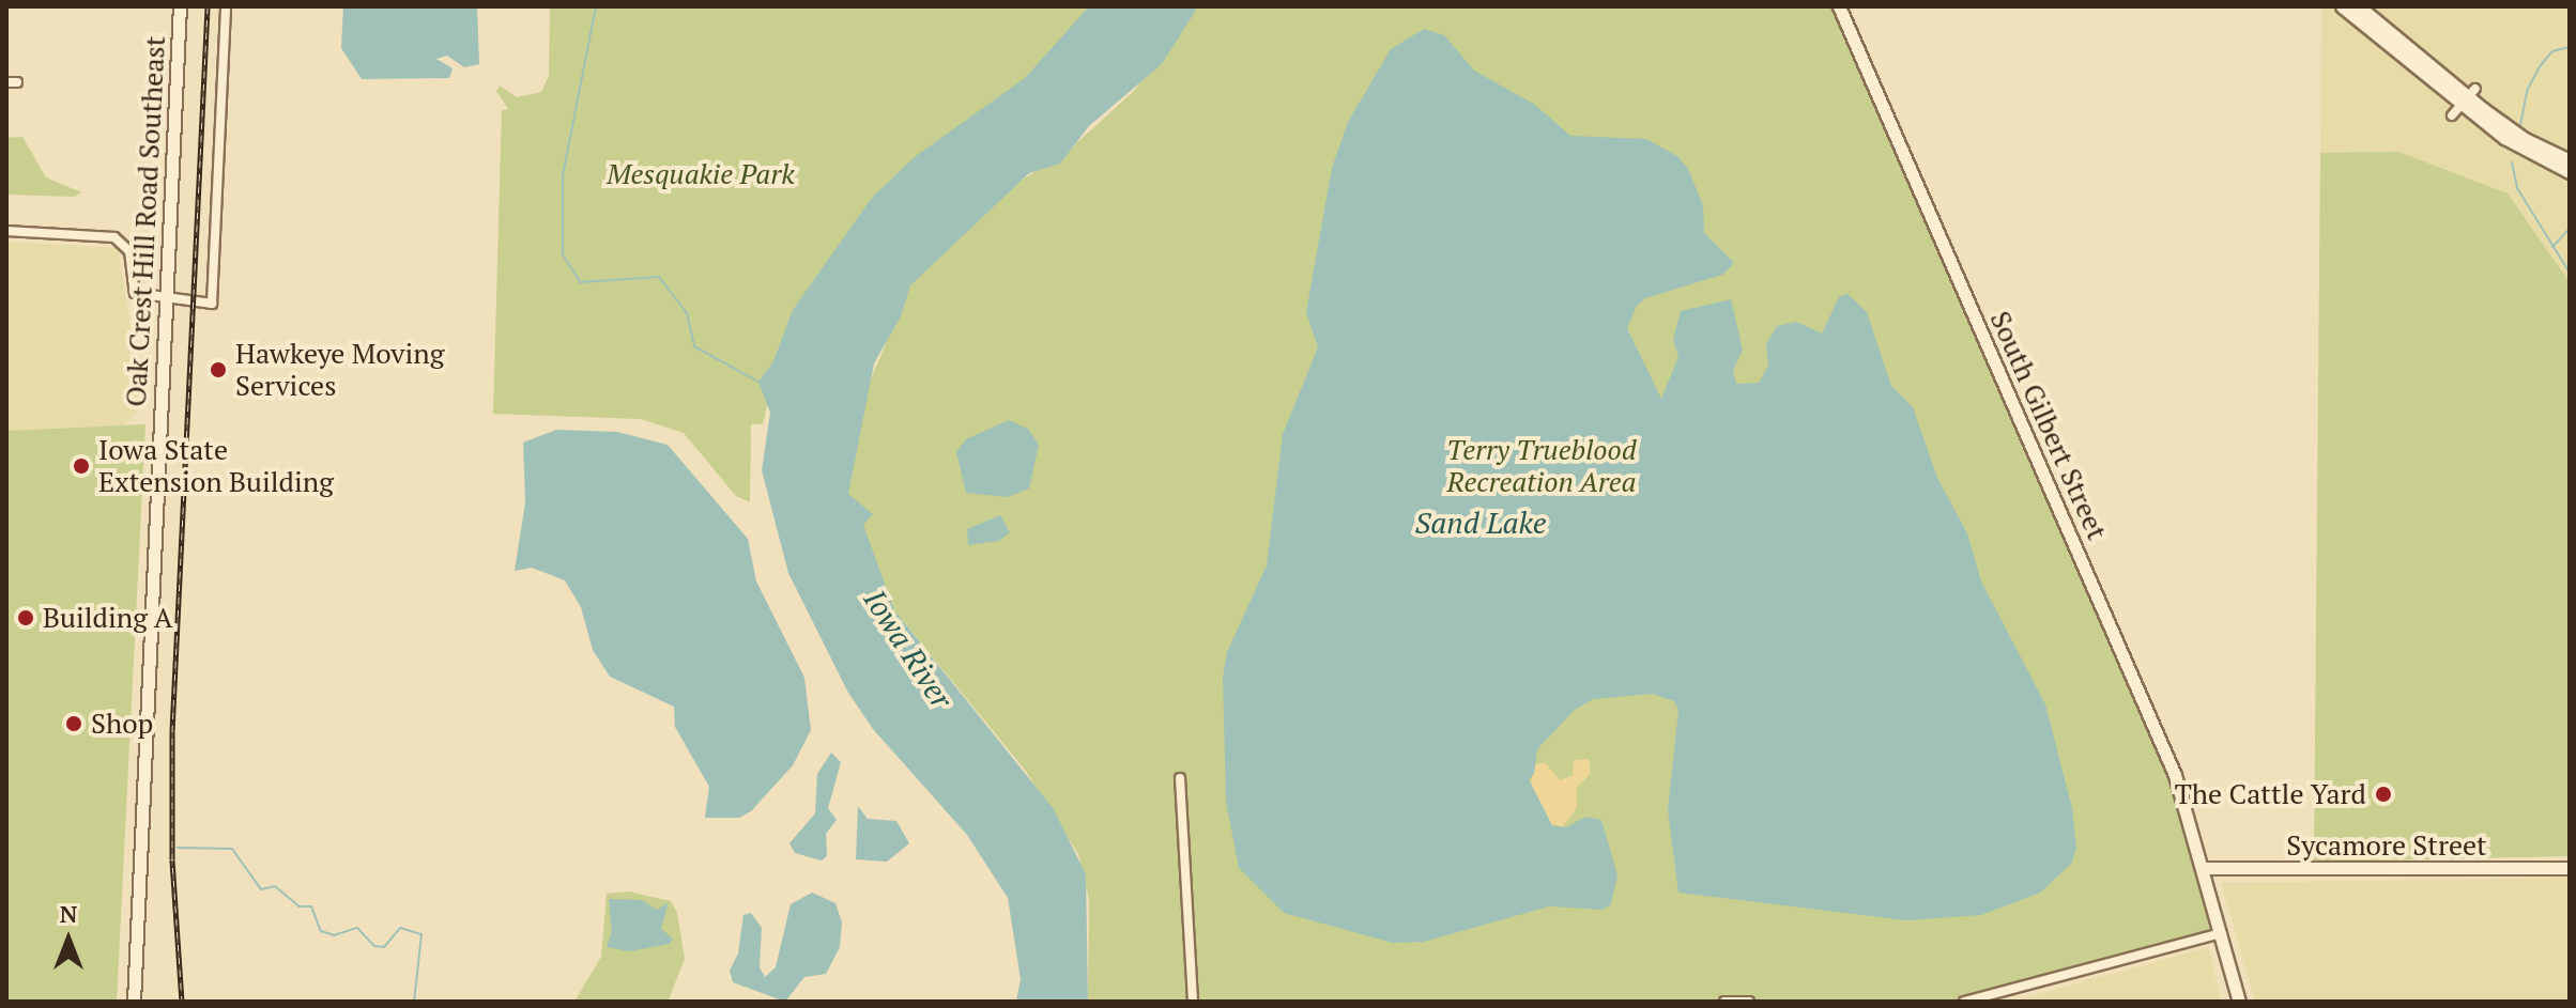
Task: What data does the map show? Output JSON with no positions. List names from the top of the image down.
{
  "streets": {
    "main road": ["Oak Crest Hill Road Southeast", "South Gilbert Street", "Sycamore Street"]
  },
  "crossings": [
    ["South Gilbert Street", "Sycamore Street"]
  ],
  "water": ["Sand Lake", "Iowa River"],
  "parks": ["Mesquakie Park", "Terry Trueblood Recreation Area"],
  "places": [
    "Hawkeye Moving Services",
    "Iowa State Extension Building",
    "Building A",
    "Shop",
    "The Cattle Yard"
  ],
  "north": "top"
}
